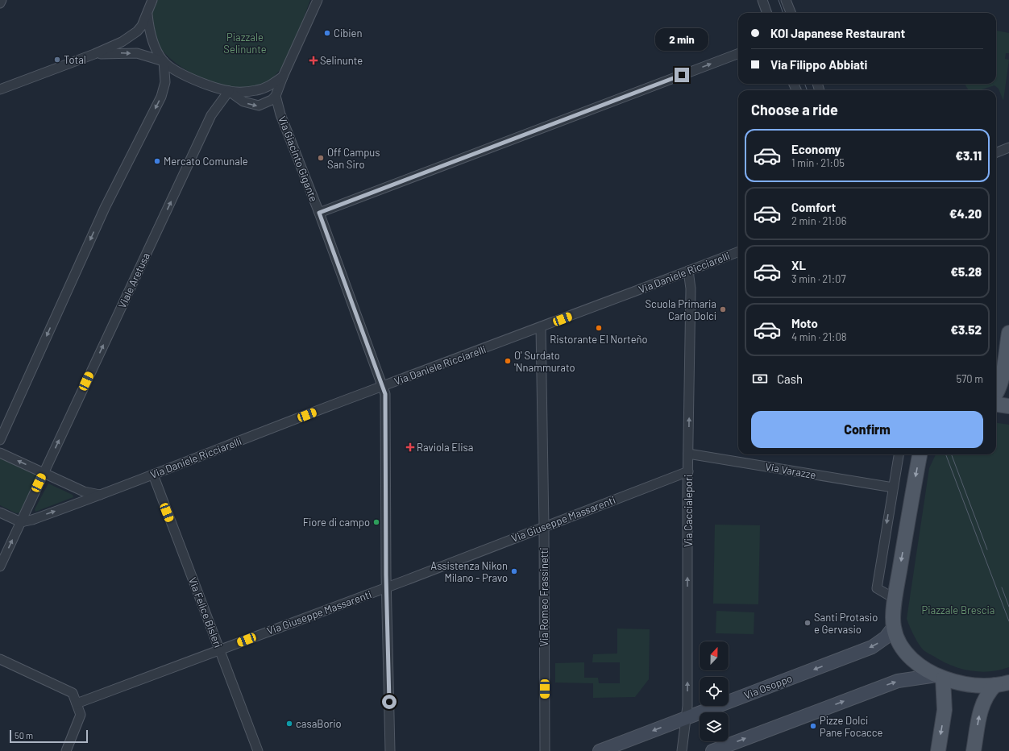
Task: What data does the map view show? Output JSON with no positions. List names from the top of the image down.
{
  "streets": {
    "street": [
      "Via Giacinto Gigante",
      "Via Daniele Ricciarelli",
      "Viale Aretusa",
      "Via Varazze",
      "Via Caccialepori",
      "Via Giuseppe Massarenti",
      "Via Romeo Frassinetti",
      "Via Felice Bisleri",
      "Via Osoppo"
    ]
  },
  "crossings": [
    ["Via Giacinto Gigante", "Via Daniele Ricciarelli"],
    ["Via Giacinto Gigante", "Via Giuseppe Massarenti"],
    ["Via Daniele Ricciarelli", "Viale Aretusa"],
    ["Via Daniele Ricciarelli", "Via Caccialepori"],
    ["Via Daniele Ricciarelli", "Via Romeo Frassinetti"],
    ["Via Daniele Ricciarelli", "Via Felice Bisleri"],
    ["Via Varazze", "Via Caccialepori"],
    ["Via Caccialepori", "Via Giuseppe Massarenti"],
    ["Via Caccialepori", "Via Osoppo"],
    ["Via Giuseppe Massarenti", "Via Romeo Frassinetti"],
    ["Via Giuseppe Massarenti", "Via Felice Bisleri"]
  ],
  "one_way": ["Via Caccialepori"],
  "parks": ["Piazzale Selinunte", "Piazzale Brescia"],
  "places": {
    "other": [
      "Cibien",
      "Total",
      "Off Campus San Siro",
      "Mercato Comunale",
      "Scuola Primaria Carlo Dolci",
      "Ristorante El Norteño",
      "O' Surdato 'Nnammurato",
      "Fiore di campo",
      "Assistenza Nikon Milano - Pravo",
      "Santi Protasio e Gervasio",
      "casaBorio",
      "Pizze Dolci Pane Focacce"
    ],
    "health": ["Selinunte", "Raviola Elisa"]
  },
  "scale_bar": "50 m",
  "north": "top",
  "page": {
    "banner": ["KOI Japanese Restaurant", "Via Filippo Abbiati"],
    "bubble": "2 min",
    "heading": "Choose a ride",
    "list": [
      {
        "name": "Economy",
        "note": "1 min · 21:05",
        "value": "€3.11"
      },
      {
        "name": "Comfort",
        "note": "2 min · 21:06",
        "value": "€4.20"
      },
      {
        "name": "XL",
        "note": "3 min · 21:07",
        "value": "€5.28"
      },
      {
        "name": "Moto",
        "note": "4 min · 21:08",
        "value": "€3.52"
      }
    ],
    "pay": ["Cash", "570 m"],
    "buttons": "Confirm",
    "scale": "50 m"
  }
}
